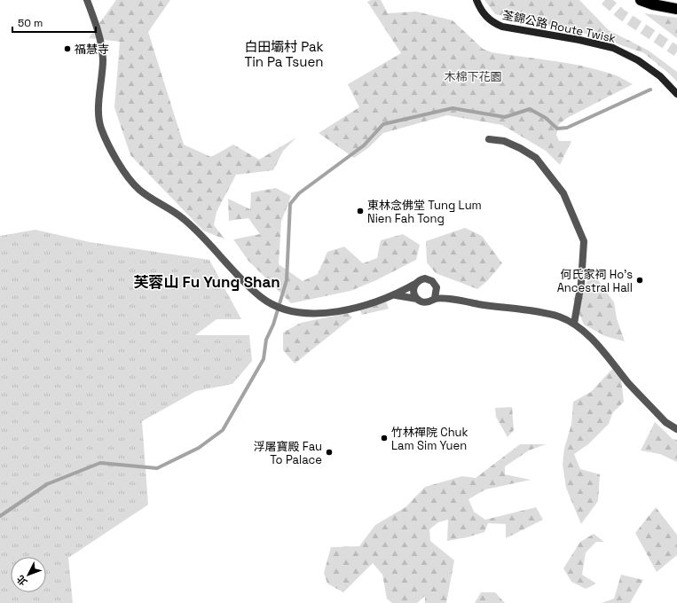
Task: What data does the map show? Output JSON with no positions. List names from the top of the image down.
{
  "streets": {
    "main road": ["荃錦公路 Route Twisk"]
  },
  "districts": ["白田壩村 Pak Tin Pa Tsuen", "芙蓉山 Fu Yung Shan"],
  "parks": ["木棉下花園"],
  "places": [
    "福慧寺",
    "東林念佛堂 Tung Lum Nien Fah Tong",
    "何氏家祠 Ho's Ancestral Hall",
    "竹林禪院 Chuk Lam Sim Yuen",
    "浮屠寶殿 Fau To Palace"
  ],
  "scale_bar": "50 m",
  "north": "bottom left"
}
